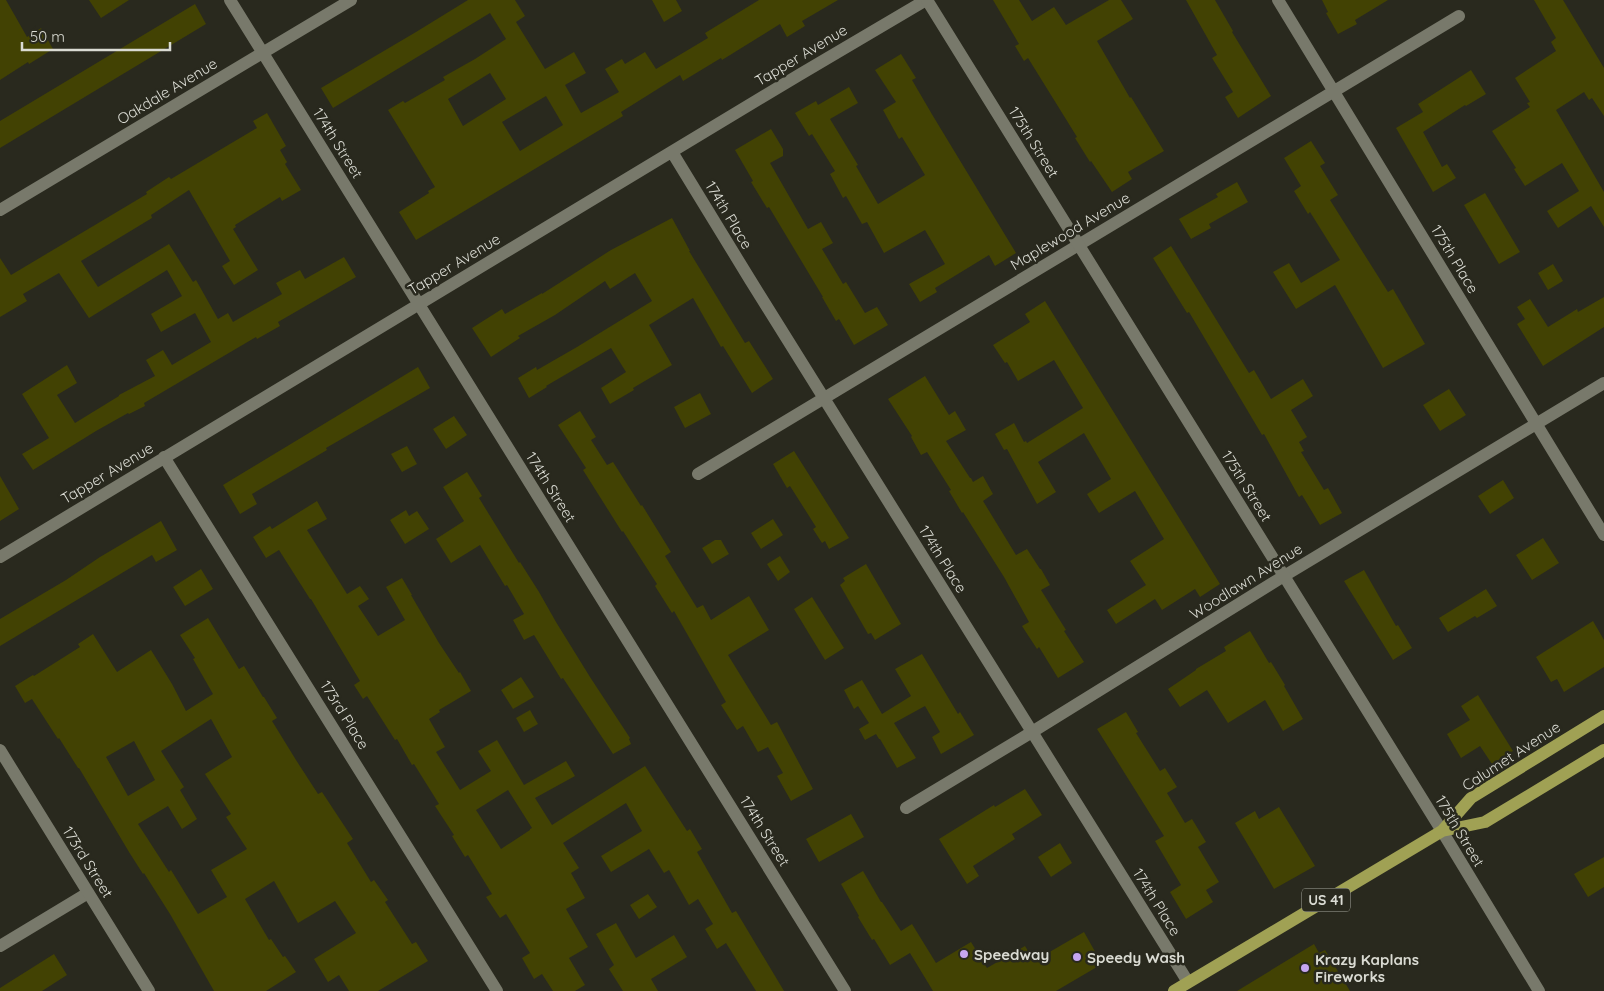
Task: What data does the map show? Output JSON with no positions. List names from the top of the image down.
{
  "streets": {
    "main road": ["Calumet Avenue", "US 41"],
    "street": [
      "Tapper Avenue",
      "Oakdale Avenue",
      "175th Street",
      "174th Street",
      "174th Place",
      "Maplewood Avenue",
      "175th Place",
      "Woodlawn Avenue",
      "173rd Place",
      "173rd Street"
    ]
  },
  "crossings": [
    ["Tapper Avenue", "175th Street"],
    ["Tapper Avenue", "174th Street"],
    ["Tapper Avenue", "174th Place"],
    ["Tapper Avenue", "173rd Place"],
    ["Oakdale Avenue", "174th Street"],
    ["175th Street", "Maplewood Avenue"],
    ["175th Street", "Woodlawn Avenue"],
    ["175th Street", "Calumet Avenue"],
    ["174th Place", "Maplewood Avenue"],
    ["174th Place", "Woodlawn Avenue"],
    ["174th Place", "Calumet Avenue"],
    ["Maplewood Avenue", "175th Place"],
    ["175th Place", "Woodlawn Avenue"]
  ],
  "places": ["Speedway", "Speedy Wash", "Krazy Kaplans Fireworks"],
  "scale_bar": "50 m"
}
